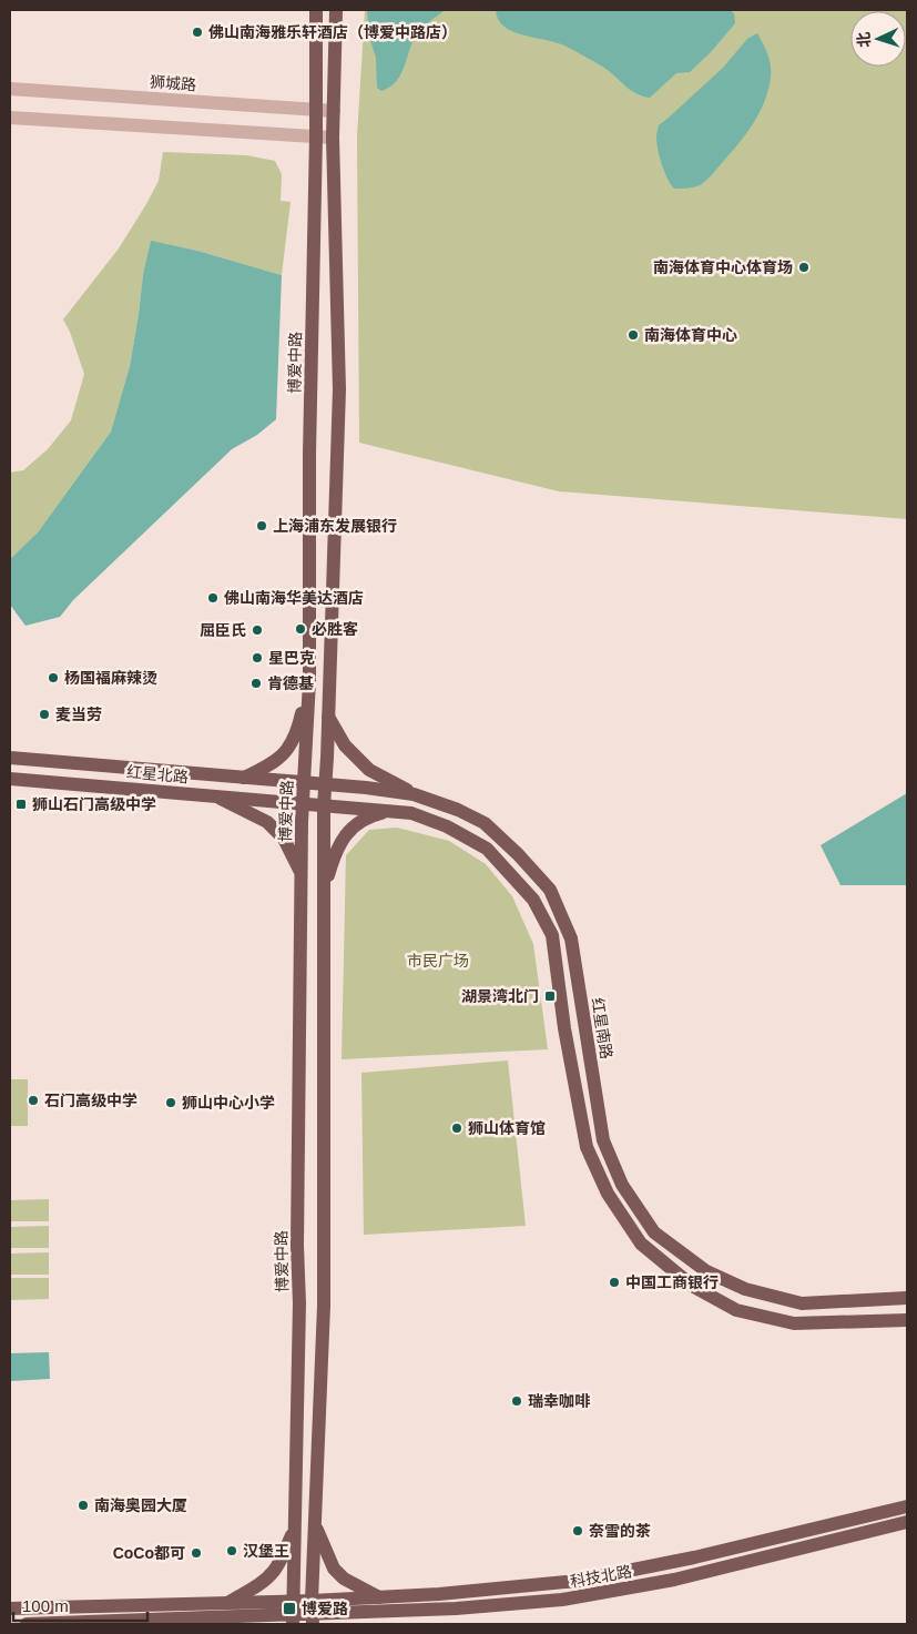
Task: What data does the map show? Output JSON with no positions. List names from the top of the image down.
{
  "streets": {
    "main road": [
      "博爱中路",
      "红星北路",
      "红星南路",
      "科技北路"
    ],
    "street": ["狮城路"]
  },
  "crossings": [
    ["狮城路", "博爱中路"],
    ["博爱中路", "红星北路"],
    ["博爱中路", "红星南路"],
    ["博爱中路", "科技北路"],
    ["红星北路", "红星南路"]
  ],
  "parks": ["市民广场"],
  "places": {
    "other": [
      "佛山南海雅乐轩酒店（博爱中路店）",
      "南海体育中心体育场",
      "南海体育中心",
      "上海浦东发展银行",
      "佛山南海华美达酒店",
      "必胜客",
      "屈臣氏",
      "星巴克",
      "杨国福麻辣烫",
      "肯德基",
      "麦当劳",
      "石门高级中学",
      "狮山中心小学",
      "狮山体育馆",
      "中国工商银行",
      "瑞幸咖啡",
      "南海奥园大厦",
      "奈雪的茶",
      "汉堡王",
      "CoCo都可"
    ],
    "transit": ["狮山石门高级中学", "湖景湾北门", "博爱路"]
  },
  "scale_bar": "100 m",
  "north": "left"
}
